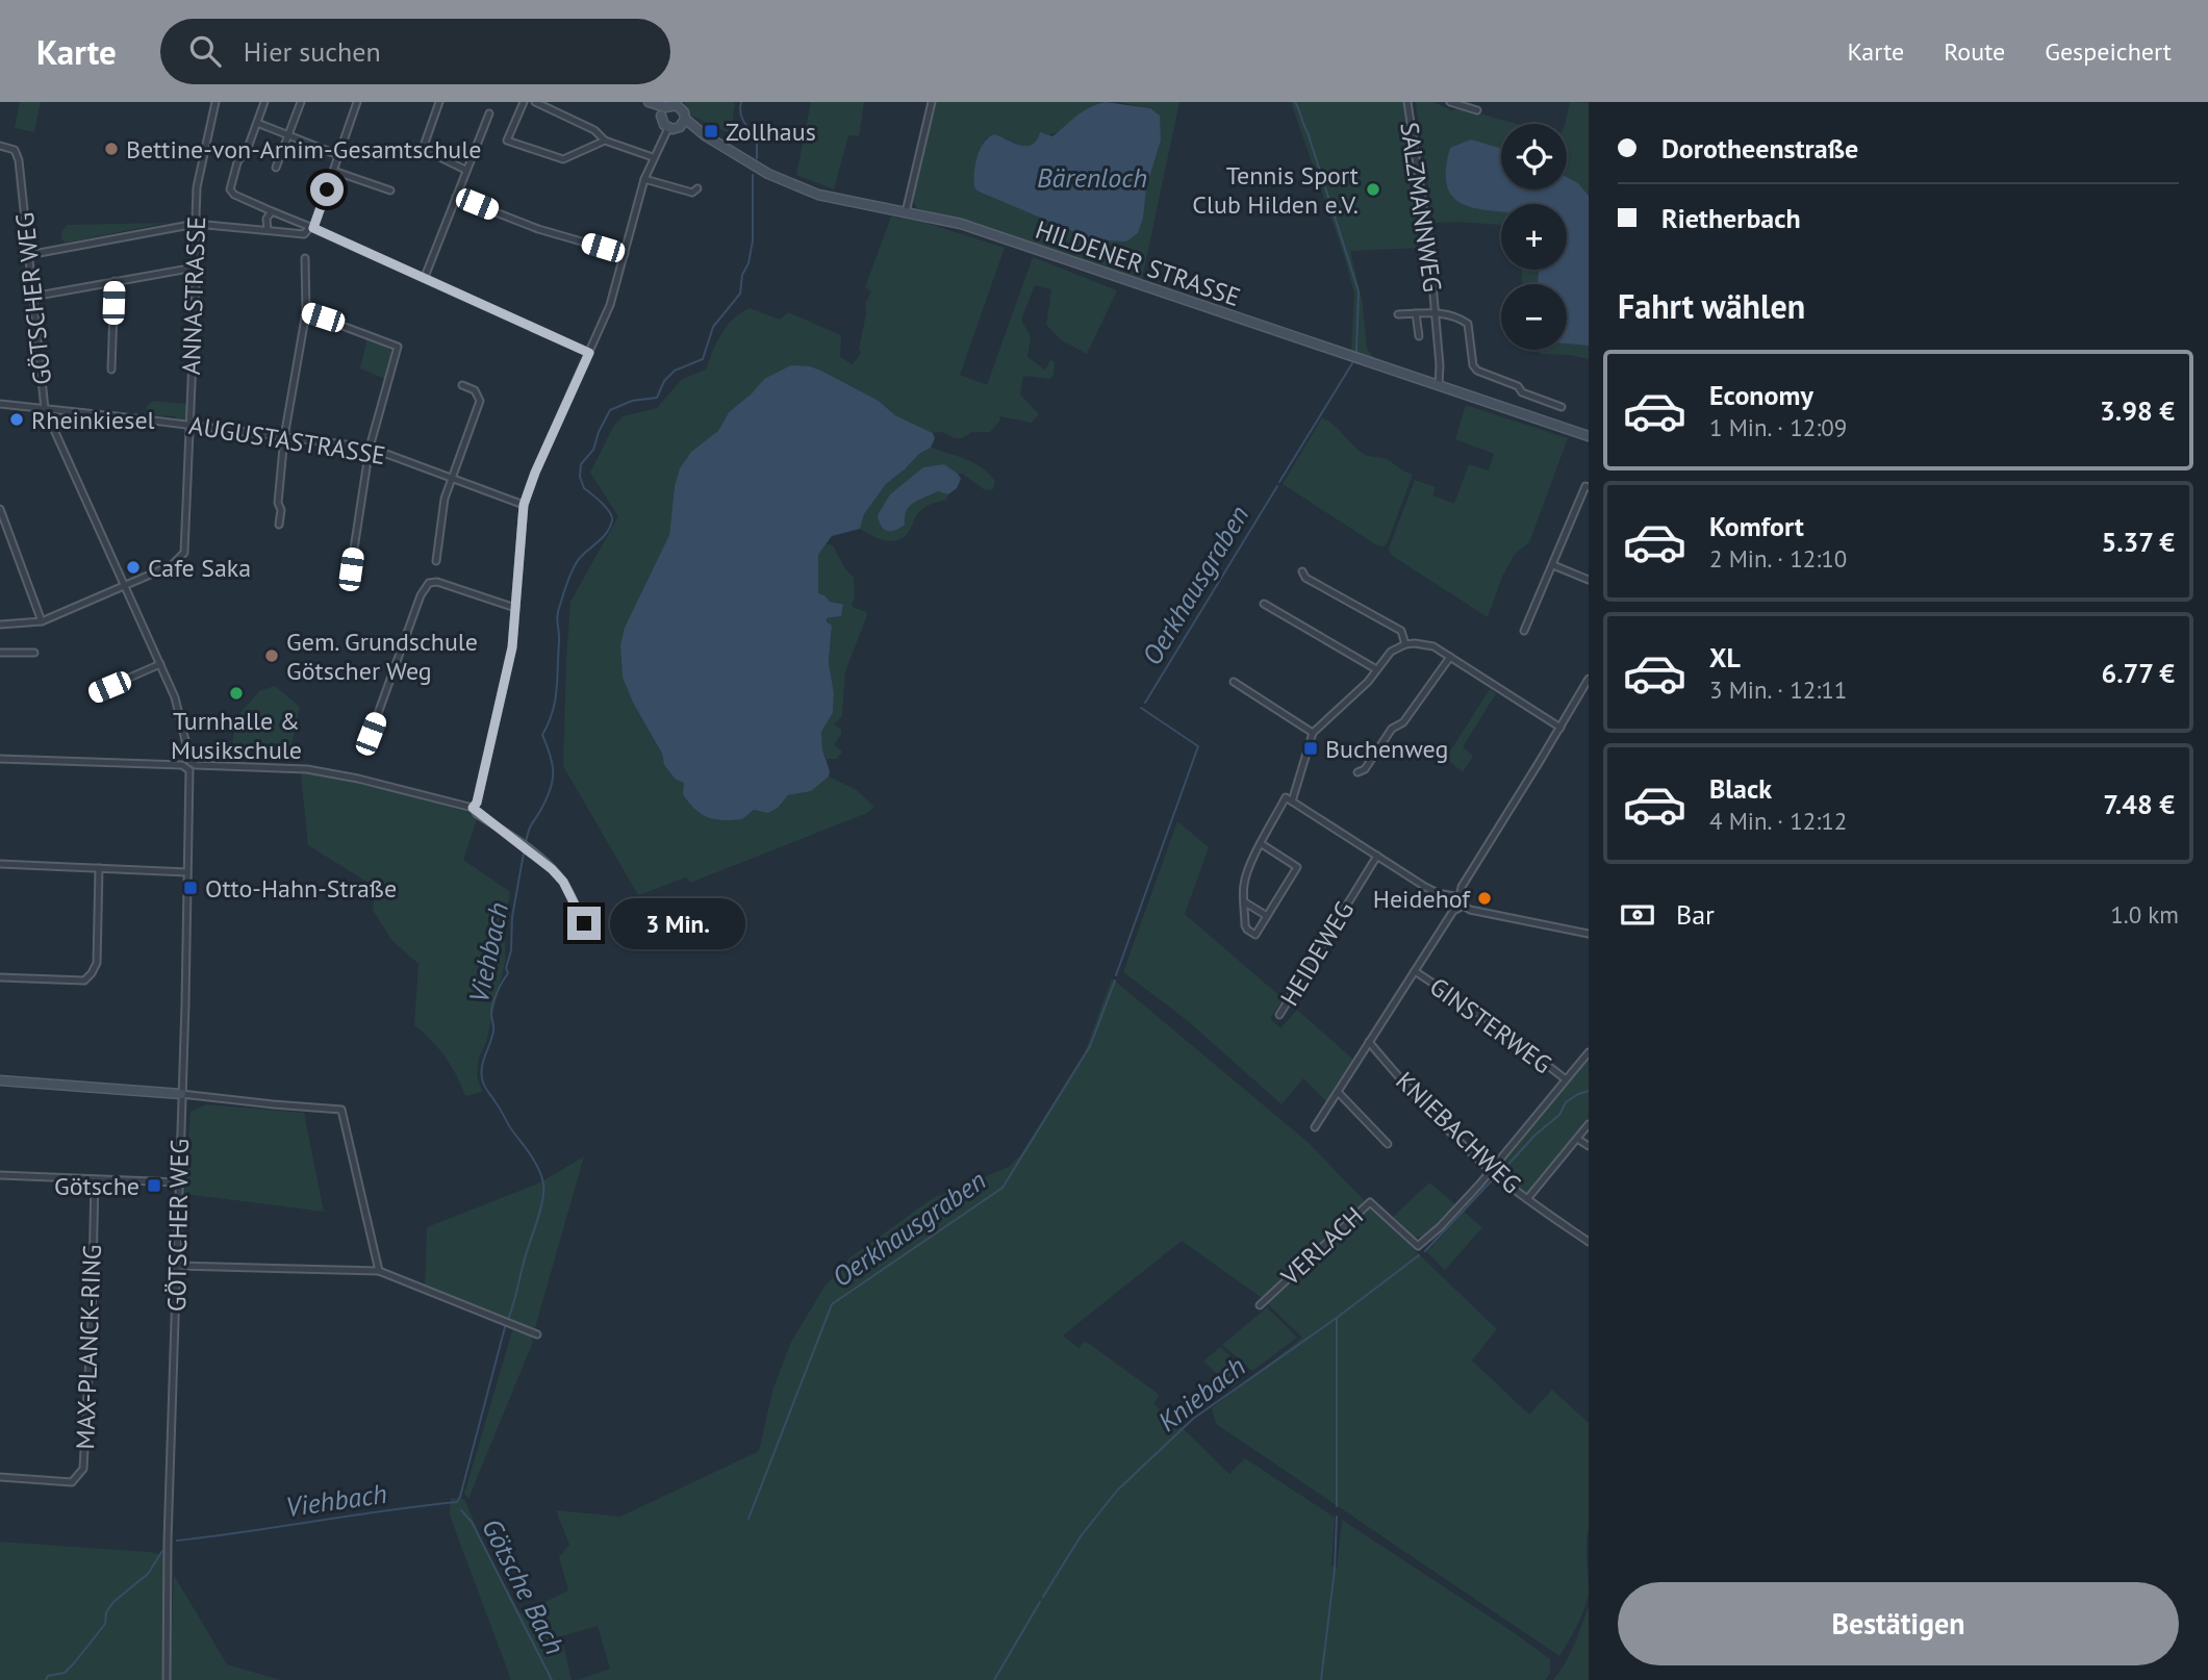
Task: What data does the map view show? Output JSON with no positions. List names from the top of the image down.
{
  "streets": {
    "main road": ["HILDENER STRASSE"],
    "street": [
      "SALZMANNWEG",
      "ANNASTRASSE",
      "GÖTSCHER WEG",
      "AUGUSTASTRASSE",
      "HEIDEWEG",
      "GINSTERWEG",
      "KNIEBACHWEG",
      "VERLACH",
      "MAX-PLANCK-RING"
    ]
  },
  "crossings": [
    ["SALZMANNWEG", "HILDENER STRASSE"],
    ["ANNASTRASSE", "GÖTSCHER WEG"],
    ["ANNASTRASSE", "AUGUSTASTRASSE"],
    ["GÖTSCHER WEG", "AUGUSTASTRASSE"],
    ["KNIEBACHWEG", "VERLACH"]
  ],
  "water": [
    "Bärenloch",
    "Oerkhausgraben",
    "Viehbach",
    "Kniebach",
    "Götsche Bach"
  ],
  "places": {
    "transit": [
      "Zollhaus",
      "Buchenweg",
      "Otto-Hahn-Straße",
      "Götsche"
    ],
    "other": [
      "Bettine-von-Arnim-Gesamtschule",
      "Tennis Sport Club Hilden e.V.",
      "Rheinkiesel",
      "Cafe Saka",
      "Gem. Grundschule Götscher Weg",
      "Turnhalle & Musikschule",
      "Heidehof"
    ]
  },
  "page": {
    "header": "Karte",
    "search": "Hier suchen",
    "nav": ["Karte", "Route", "Gespeichert"],
    "banner": ["Dorotheenstraße", "Rietherbach"],
    "map_buttons": ["+", "−"],
    "heading": "Fahrt wählen",
    "list": [
      {
        "name": "Economy",
        "note": "1 Min. · 12:09",
        "value": "3.98 €"
      },
      {
        "name": "Komfort",
        "note": "2 Min. · 12:10",
        "value": "5.37 €"
      },
      {
        "name": "XL",
        "note": "3 Min. · 12:11",
        "value": "6.77 €"
      },
      {
        "name": "Black",
        "note": "4 Min. · 12:12",
        "value": "7.48 €"
      }
    ],
    "pay": ["Bar", "1.0 km"],
    "bubble": "3 Min.",
    "buttons": "Bestätigen"
  }
}
